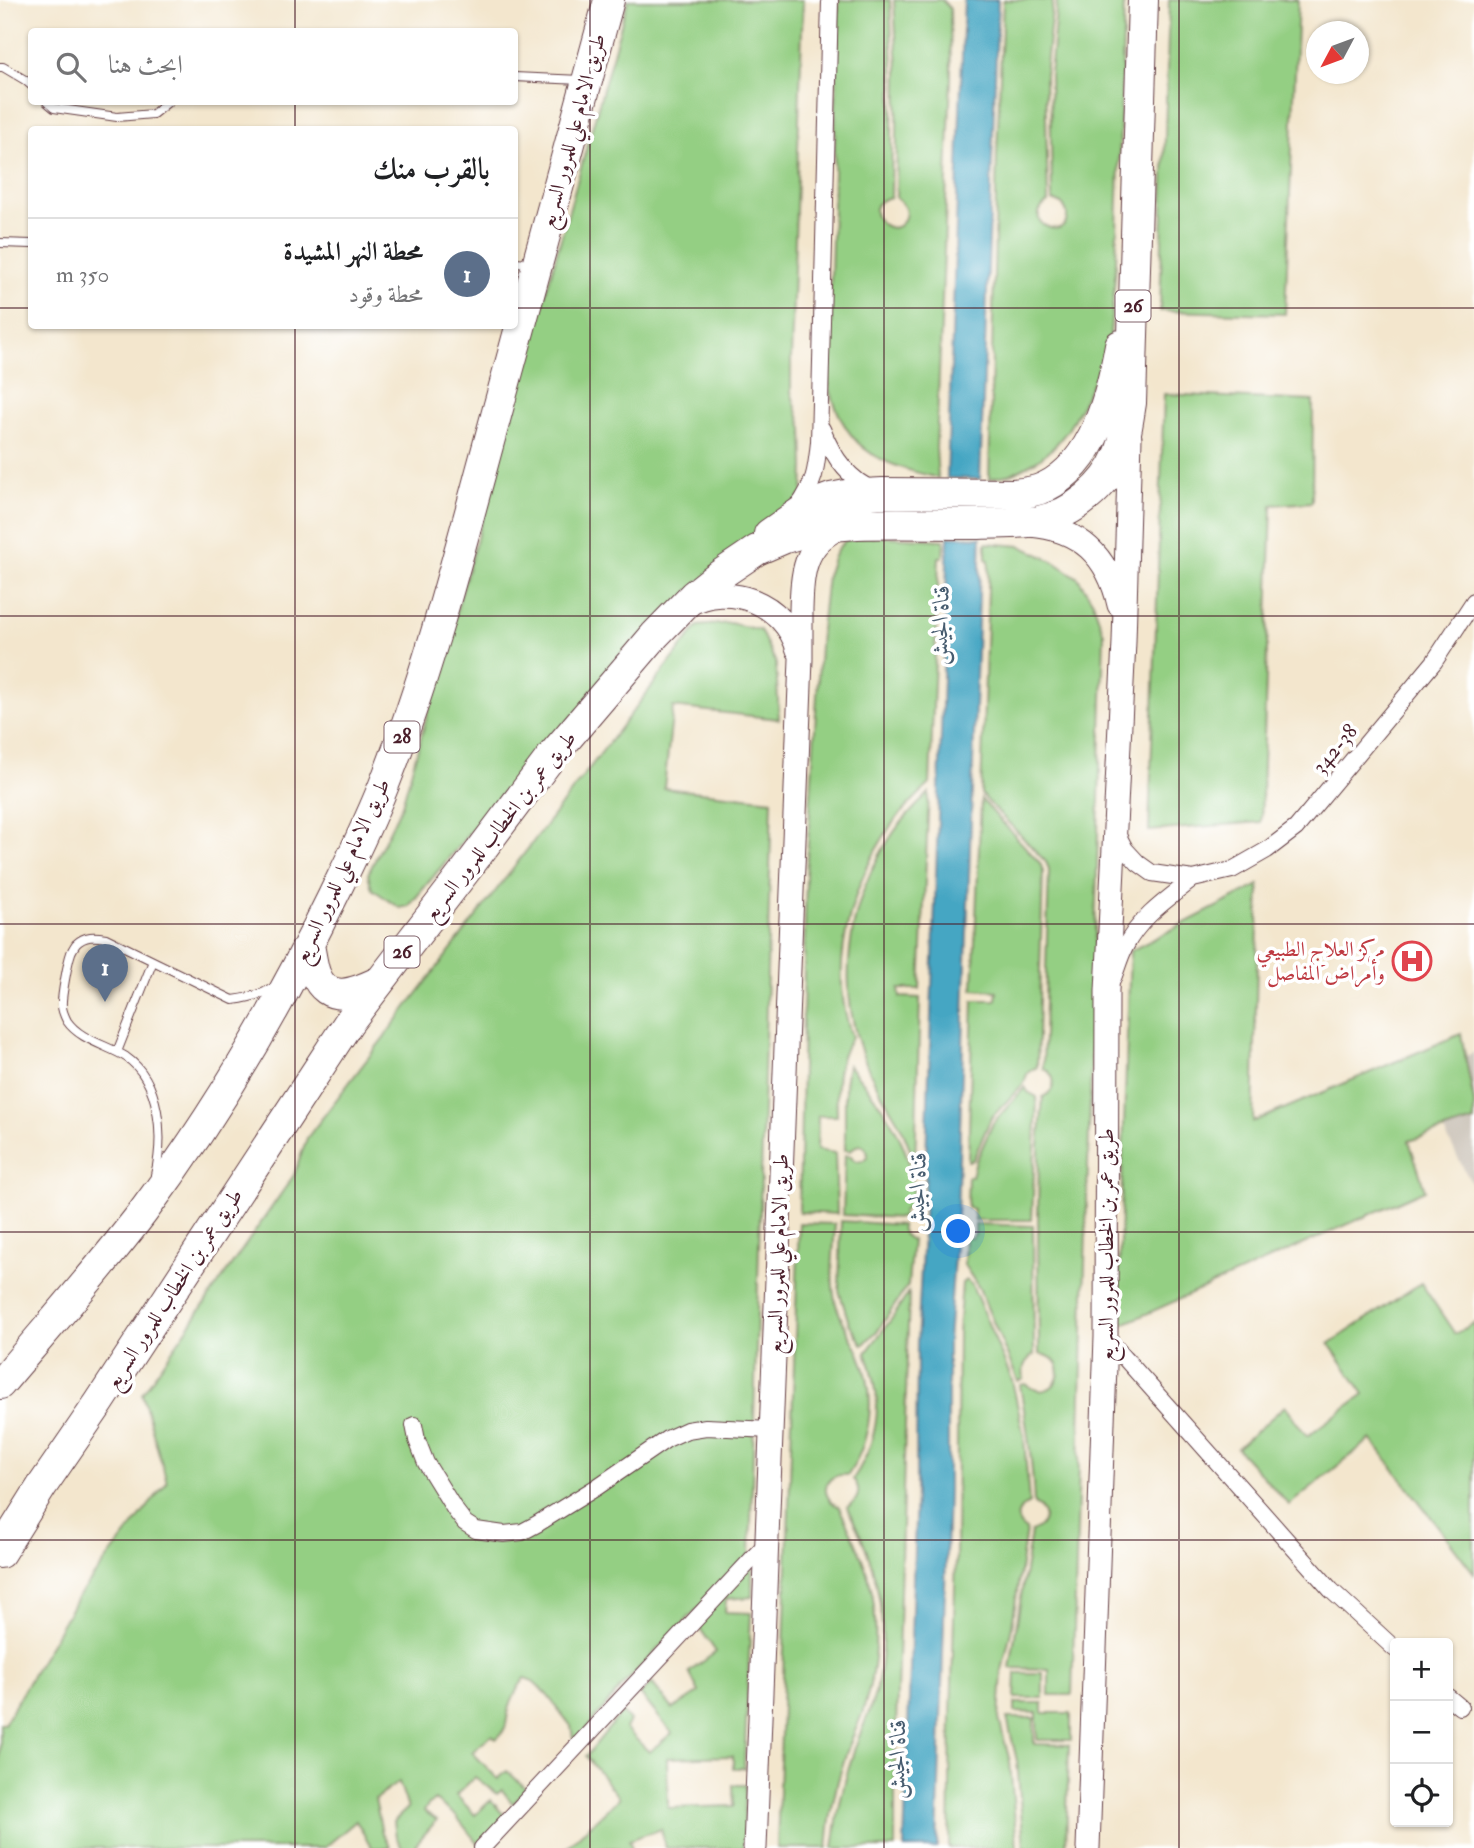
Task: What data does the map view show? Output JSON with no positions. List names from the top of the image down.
{
  "streets": {
    "highway": [
      "طريق الامام علي للمرور السريع",
      "26",
      "28",
      "طريق عمر بن الخطاب للمرور السريع"
    ],
    "street": ["342-38"]
  },
  "crossings": [
    ["طريق الامام علي للمرور السريع", "طريق عمر بن الخطاب للمرور السريع"]
  ],
  "water": ["قناة الجيش"],
  "places": {
    "hospital": ["مركز العلاج الطبيعي وأمراض المفاصل"]
  },
  "north": "bottom left",
  "page": {
    "search": "ابحث هنا",
    "heading": "بالقرب منك",
    "list": [
      {
        "mark": "1",
        "name": "محطة النهر المشيدة",
        "note": "محطة وقود",
        "value": "350 m"
      }
    ],
    "pins": "1",
    "map_buttons": ["+", "−"]
  }
}
